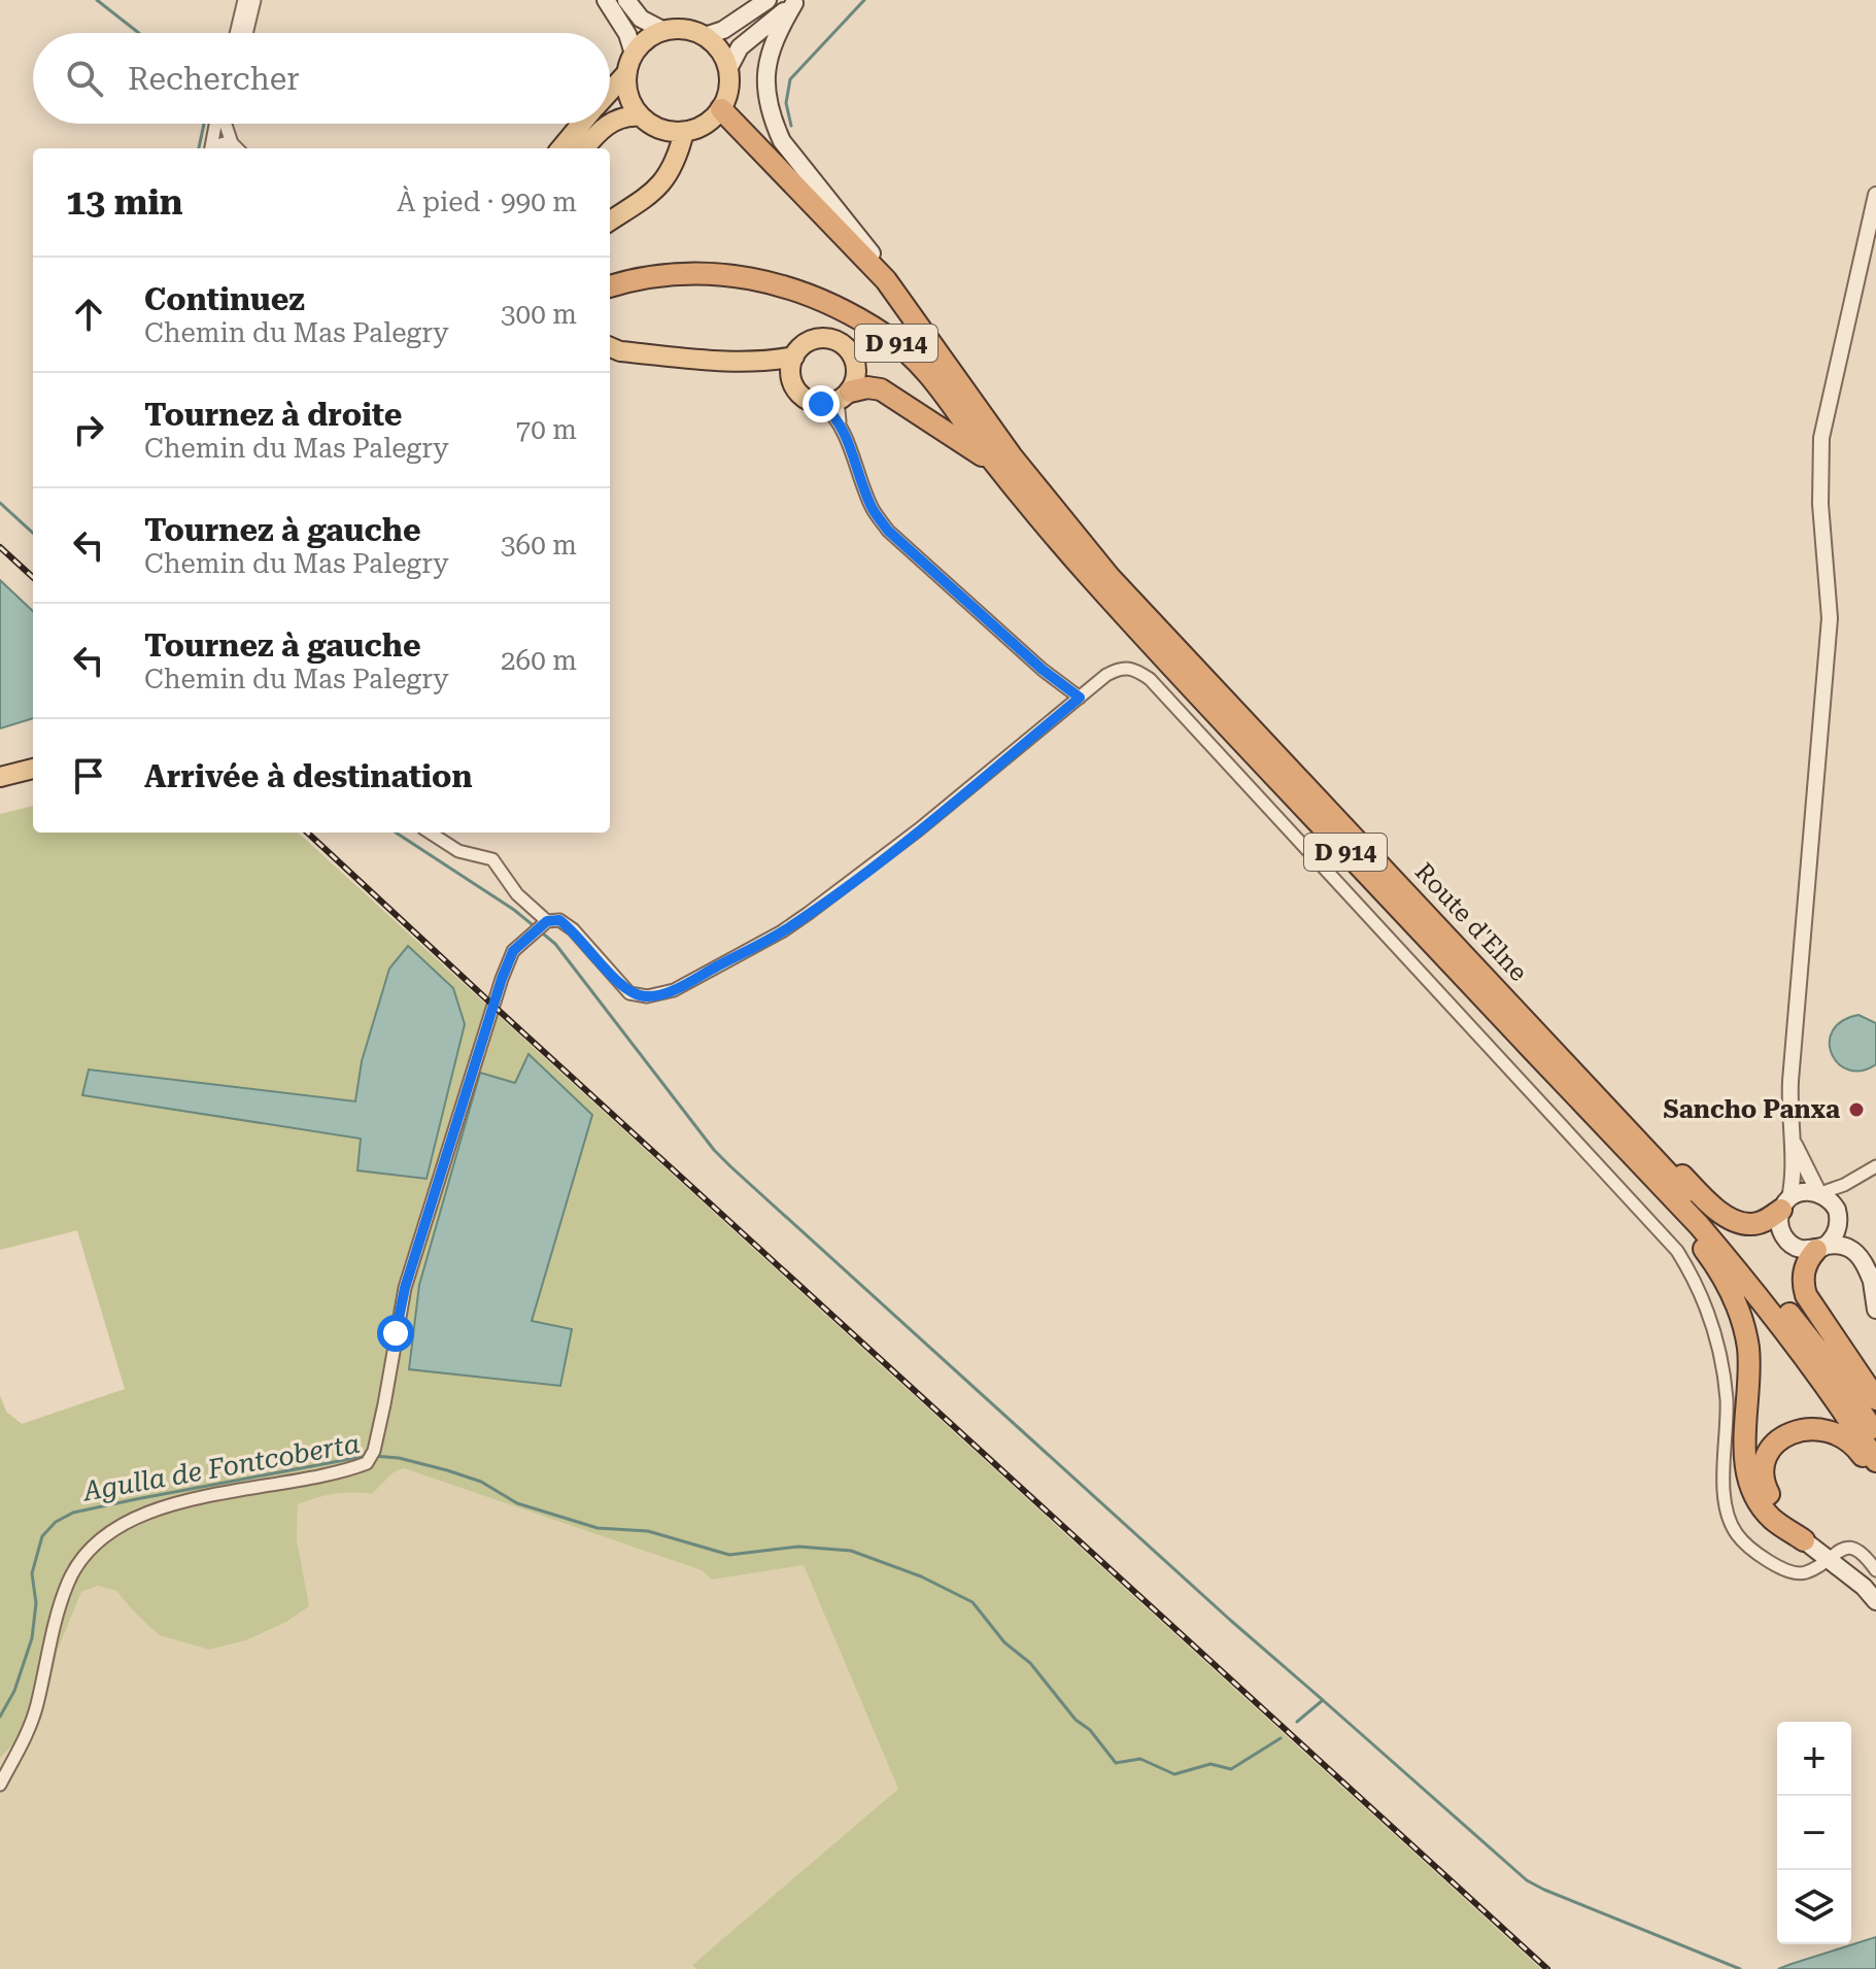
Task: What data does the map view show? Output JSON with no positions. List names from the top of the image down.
{
  "streets": {
    "highway": ["D 914", "Route d'Elne"]
  },
  "crossings": [
    ["D 914", "Route d'Elne"]
  ],
  "water": ["Agulla de Fontcoberta"],
  "places": ["Sancho Panxa"],
  "page": {
    "search": "Rechercher",
    "heading": ["13 min", "À pied · 990 m"],
    "list": [
      ["Continuez", "Chemin du Mas Palegry", "300 m"],
      ["Tournez à droite", "Chemin du Mas Palegry", "70 m"],
      ["Tournez à gauche", "Chemin du Mas Palegry", "360 m"],
      ["Tournez à gauche", "Chemin du Mas Palegry", "260 m"],
      "Arrivée à destination"
    ],
    "map_buttons": ["+", "−"]
  }
}
